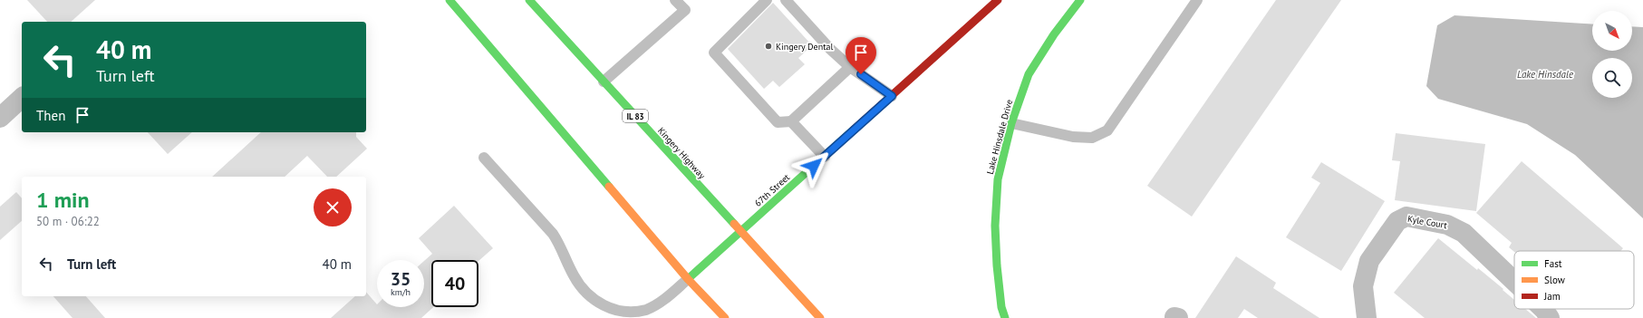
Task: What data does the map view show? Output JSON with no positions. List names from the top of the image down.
{
  "streets": {
    "main road": [
      "IL 83",
      "Lake Hinsdale Drive",
      "Kingery Highway",
      "67th Street"
    ],
    "street": ["Kyle Court"]
  },
  "crossings": [
    ["Kingery Highway", "67th Street"]
  ],
  "water": ["Lake Hinsdale"],
  "places": ["Kingery Dental"],
  "legend": ["Fast", "Slow", "Jam"],
  "north": "bottom right",
  "page": {
    "turn": ["40 m", "Turn left"],
    "then": "Then",
    "heading": ["1 min", "50 m · 06:22"],
    "list": [
      {
        "name": "Turn left",
        "value": "40 m"
      }
    ],
    "speed": "35 km/h",
    "limit": "40"
  }
}
